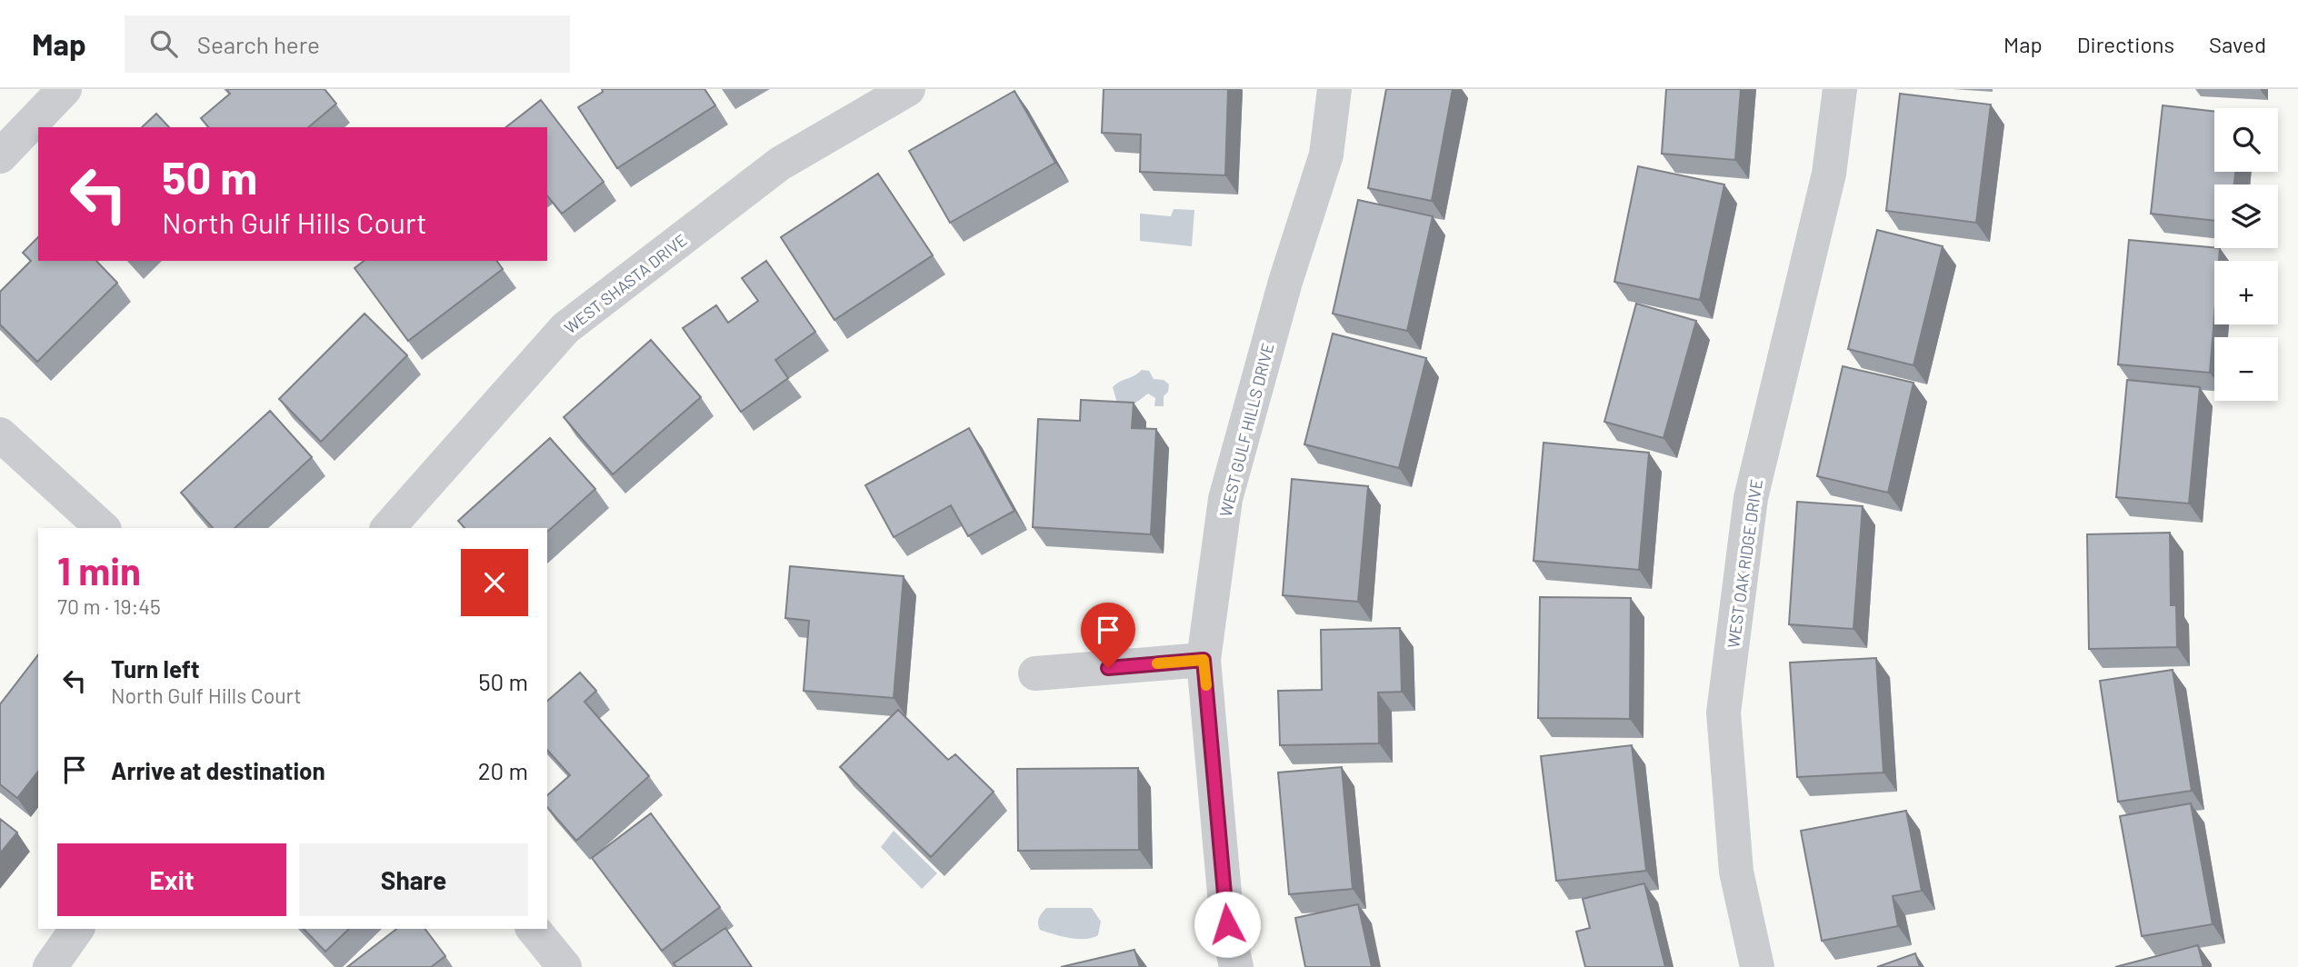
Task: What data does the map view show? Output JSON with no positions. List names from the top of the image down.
{
  "streets": {
    "street": ["WEST SHASTA DRIVE", "WEST GULF HILLS DRIVE", "WEST OAK RIDGE DRIVE"]
  },
  "page": {
    "header": "Map",
    "search": "Search here",
    "nav": ["Map", "Directions", "Saved"],
    "map_buttons": ["+", "−"],
    "turn": ["50 m", "North Gulf Hills Court"],
    "heading": ["1 min", "70 m · 19:45"],
    "list": [
      {
        "name": "Turn left",
        "note": "North Gulf Hills Court",
        "value": "50 m"
      },
      {
        "name": "Arrive at destination",
        "value": "20 m"
      }
    ],
    "buttons": ["Exit", "Share"]
  }
}
